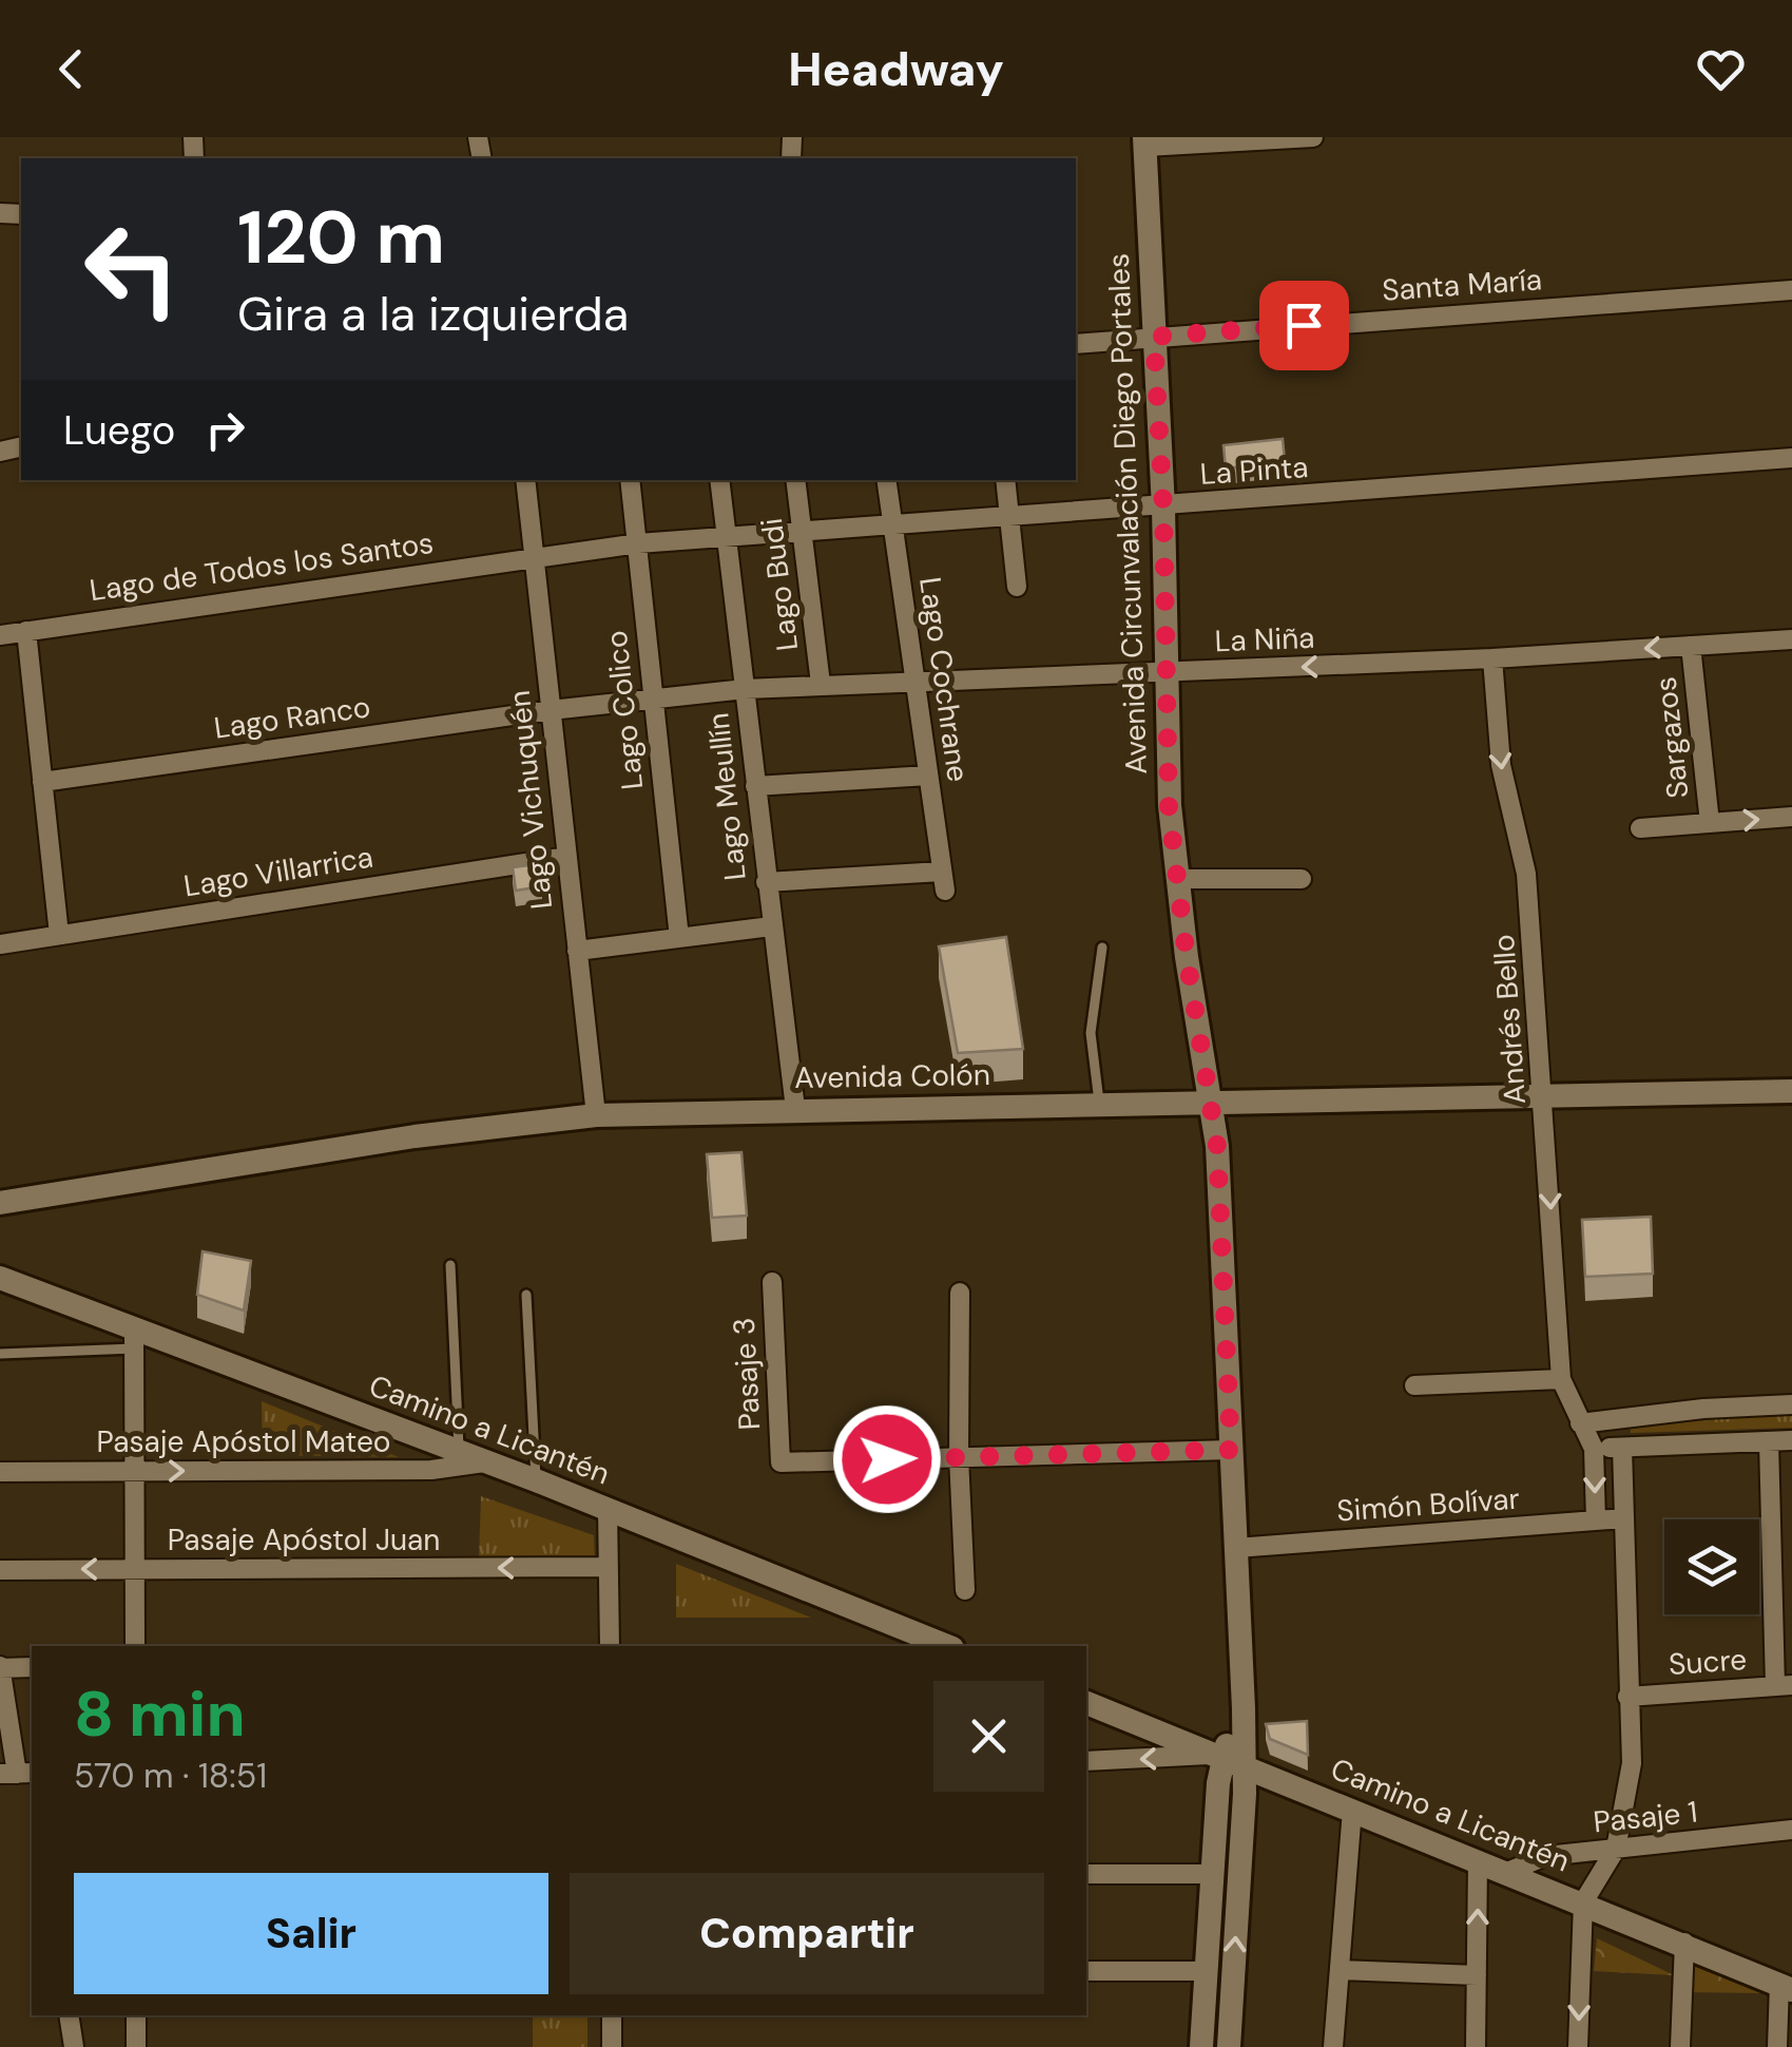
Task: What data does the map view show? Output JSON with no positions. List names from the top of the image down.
{
  "streets": {
    "street": [
      "Santa María",
      "La Pinta",
      "Avenida Circunvalación Diego Portales",
      "Lago de Todos los Santos",
      "Lago Budi",
      "La Niña",
      "Lago Cochrane",
      "Lago Colico",
      "Lago Ranco",
      "Sargazos",
      "Lago Meullín",
      "Lago Vichuquén",
      "Lago Villarrica",
      "Andrés Bello",
      "Avenida Colón",
      "Pasaje 3",
      "Camino a Licantén",
      "Pasaje Apóstol Mateo",
      "Simón Bolívar",
      "Pasaje Apóstol Juan",
      "Sucre",
      "Pasaje 1"
    ]
  },
  "crossings": [
    ["Santa María", "Avenida Circunvalación Diego Portales"],
    ["La Pinta", "Avenida Circunvalación Diego Portales"],
    ["La Pinta", "Lago de Todos los Santos"],
    ["La Pinta", "Lago Budi"],
    ["La Pinta", "Lago Cochrane"],
    ["La Pinta", "Lago Colico"],
    ["La Pinta", "Lago Meullín"],
    ["La Pinta", "Lago Vichuquén"],
    ["Avenida Circunvalación Diego Portales", "La Niña"],
    ["Avenida Circunvalación Diego Portales", "Avenida Colón"],
    ["Avenida Circunvalación Diego Portales", "Camino a Licantén"],
    ["Avenida Circunvalación Diego Portales", "Simón Bolívar"],
    ["Lago de Todos los Santos", "Lago Vichuquén"],
    ["Lago Budi", "La Niña"],
    ["La Niña", "Lago Cochrane"],
    ["La Niña", "Lago Colico"],
    ["La Niña", "Lago Ranco"],
    ["La Niña", "Sargazos"],
    ["La Niña", "Lago Meullín"],
    ["La Niña", "Lago Vichuquén"],
    ["La Niña", "Andrés Bello"],
    ["Lago Cochrane", "Lago Meullín"],
    ["Lago Ranco", "Lago Vichuquén"],
    ["Lago Meullín", "Avenida Colón"],
    ["Lago Vichuquén", "Lago Villarrica"],
    ["Lago Vichuquén", "Avenida Colón"],
    ["Andrés Bello", "Avenida Colón"],
    ["Andrés Bello", "Simón Bolívar"],
    ["Camino a Licantén", "Pasaje Apóstol Mateo"],
    ["Camino a Licantén", "Pasaje 1"]
  ],
  "one_way": [
    "La Niña",
    "Andrés Bello",
    "Pasaje Apóstol Mateo",
    "Pasaje Apóstol Juan"
  ],
  "page": {
    "header": "Headway",
    "turn": ["120 m", "Gira a la izquierda"],
    "then": "Luego",
    "heading": ["8 min", "570 m · 18:51"],
    "buttons": ["Salir", "Compartir"]
  }
}
